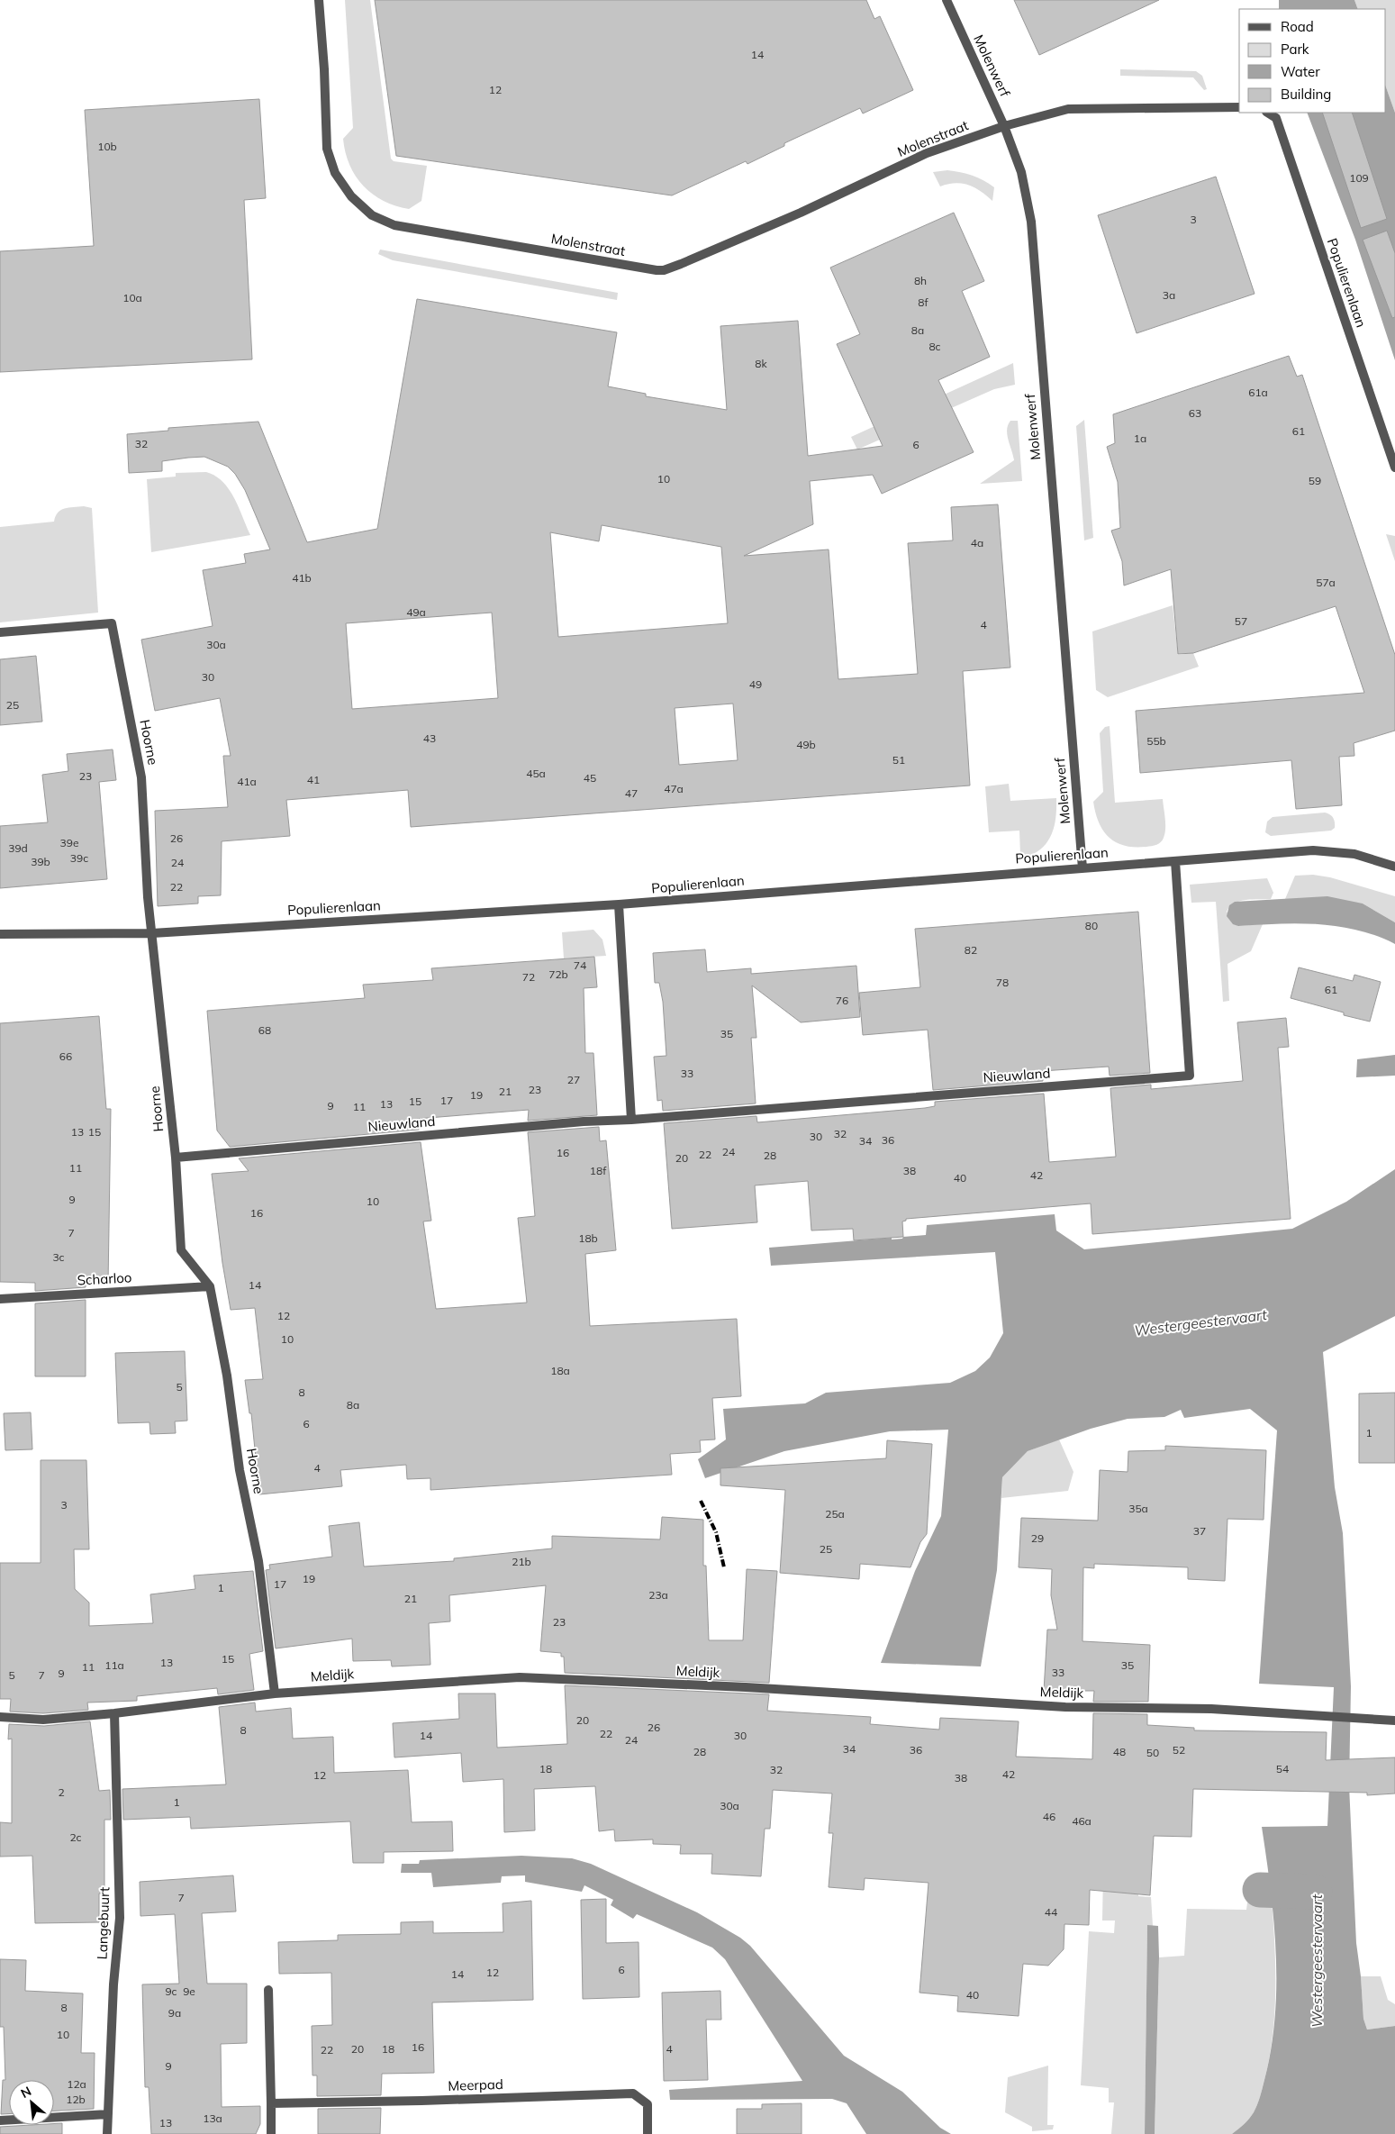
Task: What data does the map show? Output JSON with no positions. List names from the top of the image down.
{
  "streets": {
    "street": [
      "Molenwerf",
      "Molenstraat",
      "Populierenlaan",
      "Hoorne",
      "Nieuwland",
      "Scharloo",
      "Meldijk",
      "Langebuurt",
      "Meerpad"
    ]
  },
  "crossings": [
    ["Molenwerf", "Molenstraat"],
    ["Molenwerf", "Populierenlaan"],
    ["Populierenlaan", "Hoorne"],
    ["Populierenlaan", "Nieuwland"],
    ["Hoorne", "Nieuwland"],
    ["Hoorne", "Scharloo"],
    ["Hoorne", "Meldijk"],
    ["Meldijk", "Langebuurt"]
  ],
  "water": ["Westergeestervaart"],
  "house_numbers": [
    "14",
    "12",
    "10b",
    "109",
    "3",
    "8h",
    "3a",
    "10a",
    "8f",
    "8a",
    "8c",
    "8k",
    "61a",
    "63",
    "61",
    "1a",
    "32",
    "6",
    "10",
    "59",
    "4a",
    "41b",
    "57a",
    "49a",
    "57",
    "4",
    "30a",
    "30",
    "49",
    "25",
    "43",
    "55b",
    "49b",
    "51",
    "45a",
    "23",
    "45",
    "41",
    "41a",
    "47a",
    "47",
    "26",
    "39e",
    "39d",
    "39c",
    "39b",
    "24",
    "22",
    "80",
    "82",
    "74",
    "72b",
    "72",
    "78",
    "61",
    "76",
    "68",
    "35",
    "66",
    "33",
    "27",
    "23",
    "21",
    "19",
    "17",
    "15",
    "13",
    "9",
    "11",
    "13",
    "15",
    "32",
    "30",
    "36",
    "34",
    "24",
    "16",
    "22",
    "28",
    "20",
    "11",
    "18f",
    "38",
    "42",
    "40",
    "9",
    "10",
    "16",
    "7",
    "18b",
    "3c",
    "14",
    "12",
    "10",
    "18a",
    "5",
    "8",
    "8a",
    "6",
    "1",
    "4",
    "3",
    "35a",
    "25a",
    "37",
    "29",
    "25",
    "21b",
    "19",
    "17",
    "1",
    "23a",
    "21",
    "23",
    "15",
    "13",
    "11a",
    "35",
    "11",
    "33",
    "9",
    "5",
    "7",
    "20",
    "26",
    "8",
    "22",
    "14",
    "30",
    "24",
    "34",
    "36",
    "52",
    "28",
    "48",
    "50",
    "18",
    "54",
    "32",
    "42",
    "12",
    "38",
    "2",
    "1",
    "30a",
    "46",
    "46a",
    "2c",
    "7",
    "44",
    "6",
    "12",
    "14",
    "9c",
    "9e",
    "40",
    "8",
    "9a",
    "10",
    "16",
    "20",
    "18",
    "4",
    "22",
    "9",
    "12a",
    "12b",
    "13a",
    "13"
  ],
  "legend": [
    "Road",
    "Park",
    "Water",
    "Building"
  ],
  "north": "top left"
}
